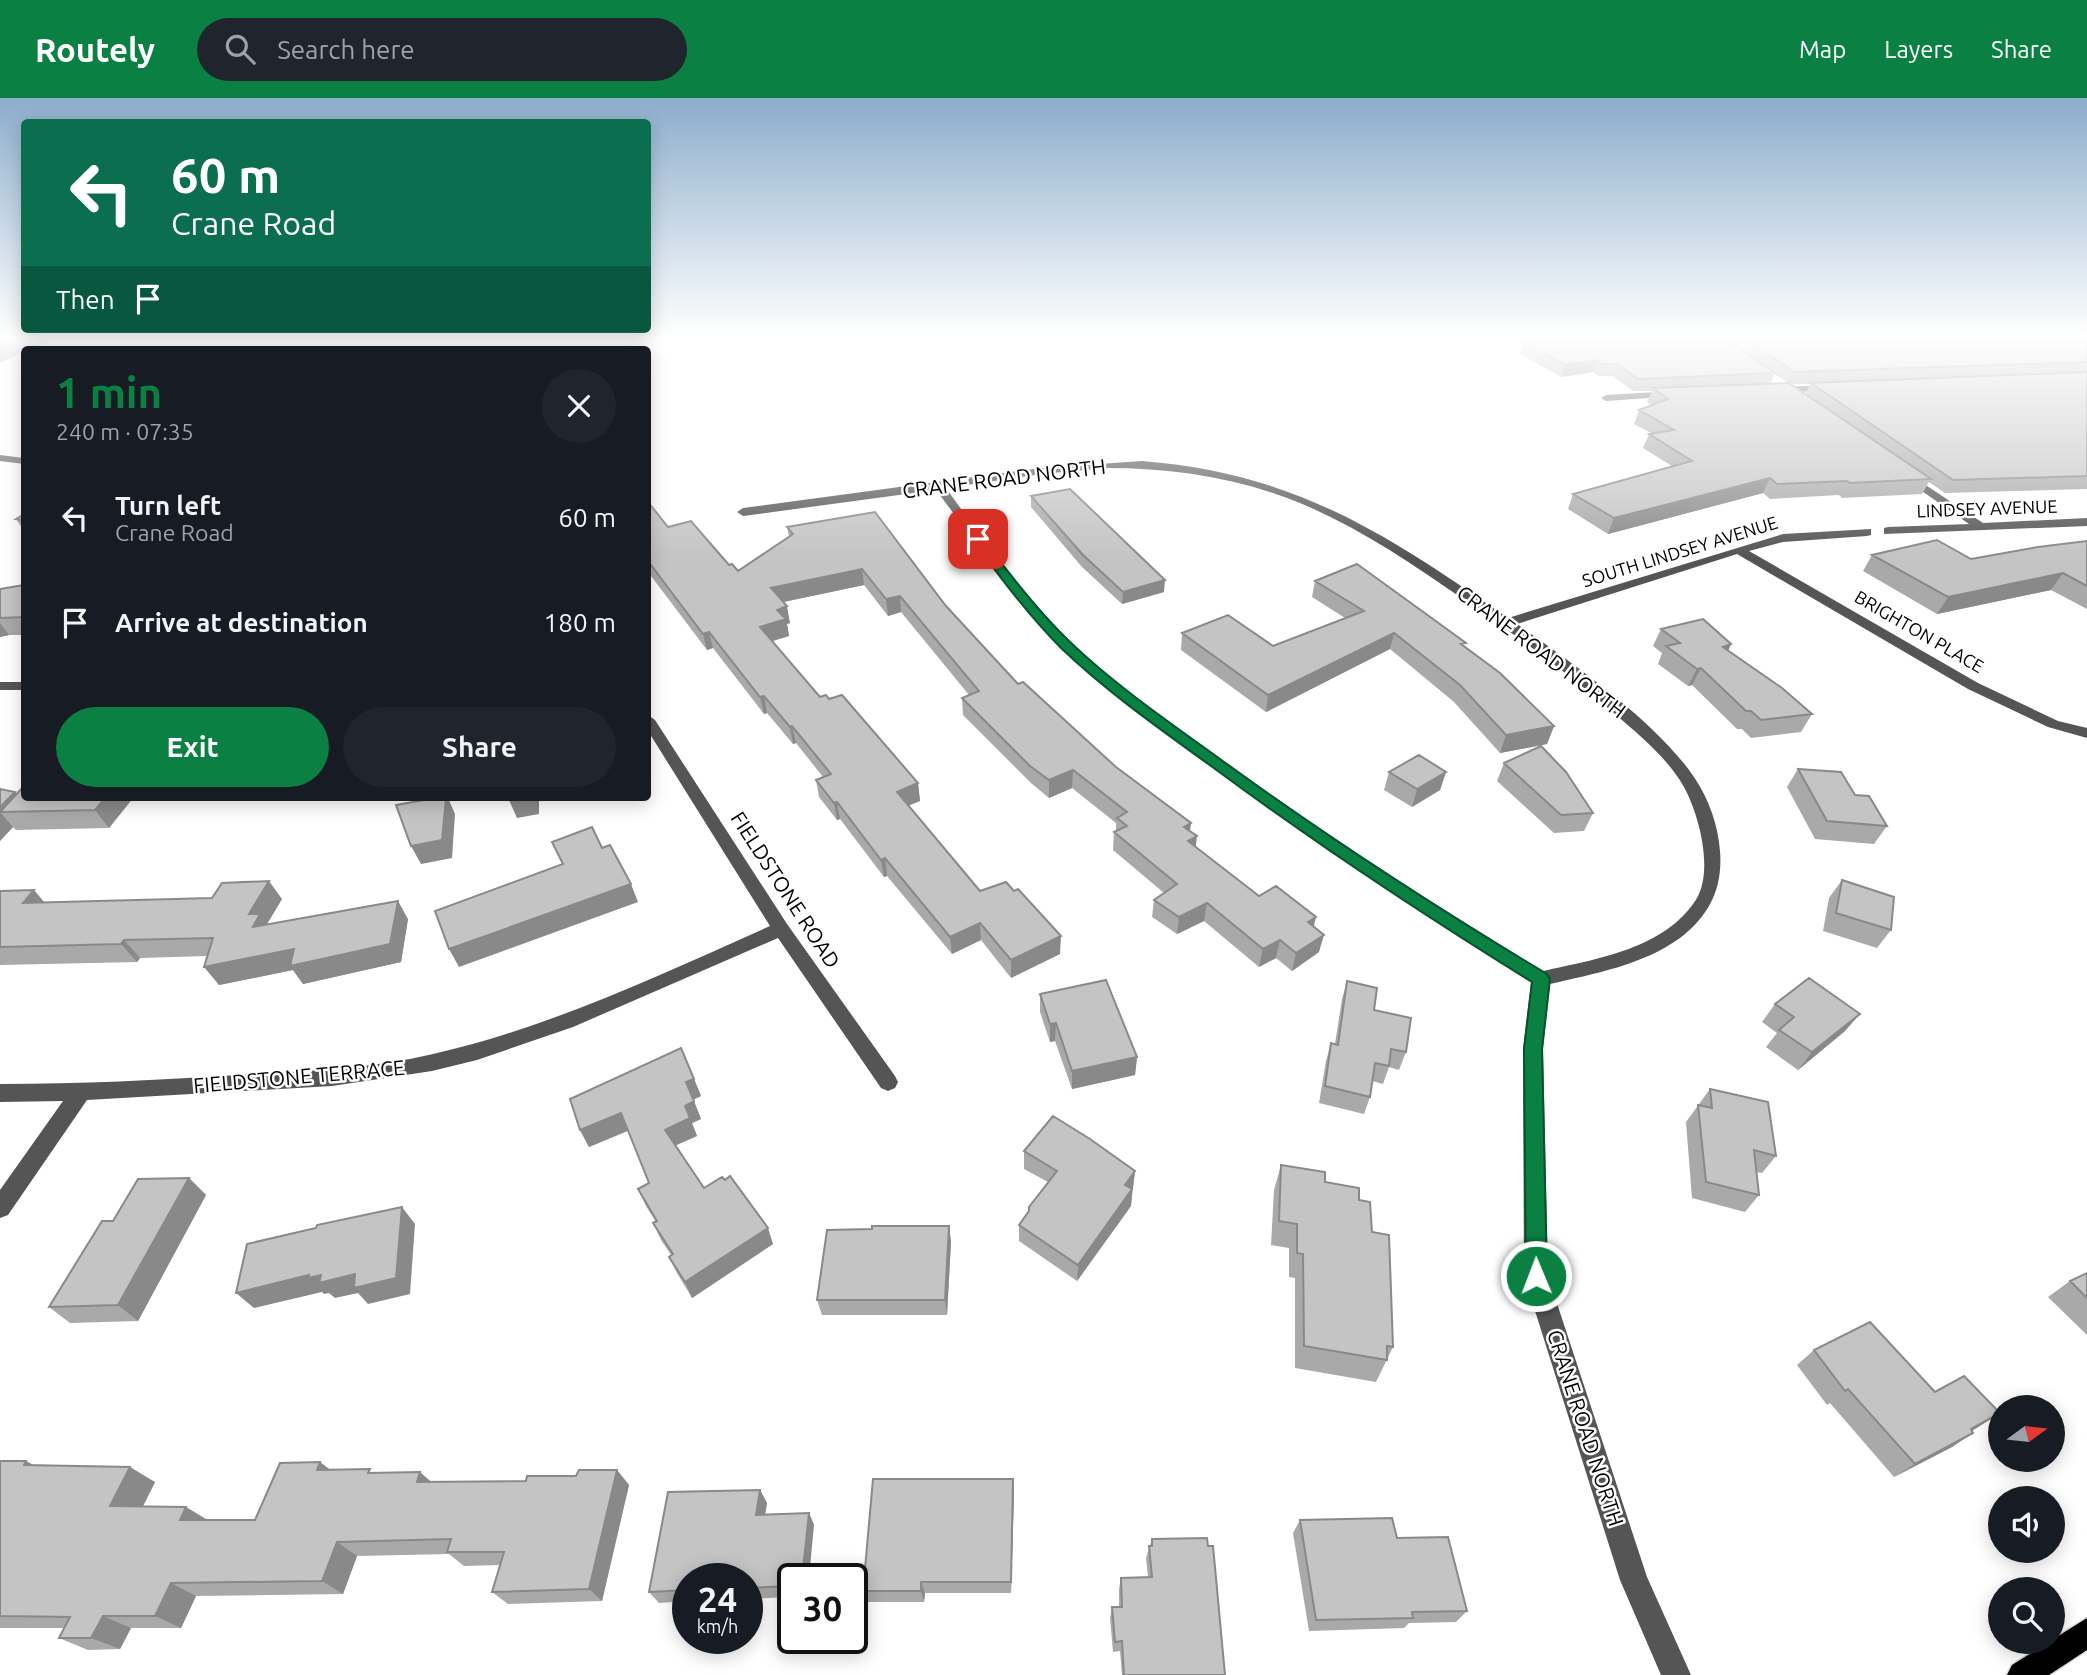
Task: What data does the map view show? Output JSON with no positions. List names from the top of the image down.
{
  "streets": {
    "street": [
      "CRANE ROAD NORTH",
      "LINDSEY AVENUE",
      "SOUTH LINDSEY AVENUE",
      "BRIGHTON PLACE",
      "FIELDSTONE ROAD",
      "FIELDSTONE TERRACE"
    ]
  },
  "crossings": [
    ["CRANE ROAD NORTH", "SOUTH LINDSEY AVENUE"],
    ["SOUTH LINDSEY AVENUE", "BRIGHTON PLACE"],
    ["FIELDSTONE ROAD", "FIELDSTONE TERRACE"]
  ],
  "north": "right",
  "page": {
    "header": "Routely",
    "search": "Search here",
    "nav": ["Map", "Layers", "Share"],
    "turn": ["60 m", "Crane Road"],
    "then": "Then",
    "heading": ["1 min", "240 m · 07:35"],
    "list": [
      {
        "name": "Turn left",
        "note": "Crane Road",
        "value": "60 m"
      },
      {
        "name": "Arrive at destination",
        "value": "180 m"
      }
    ],
    "buttons": ["Exit", "Share"],
    "speed": "24 km/h",
    "limit": "30"
  }
}
